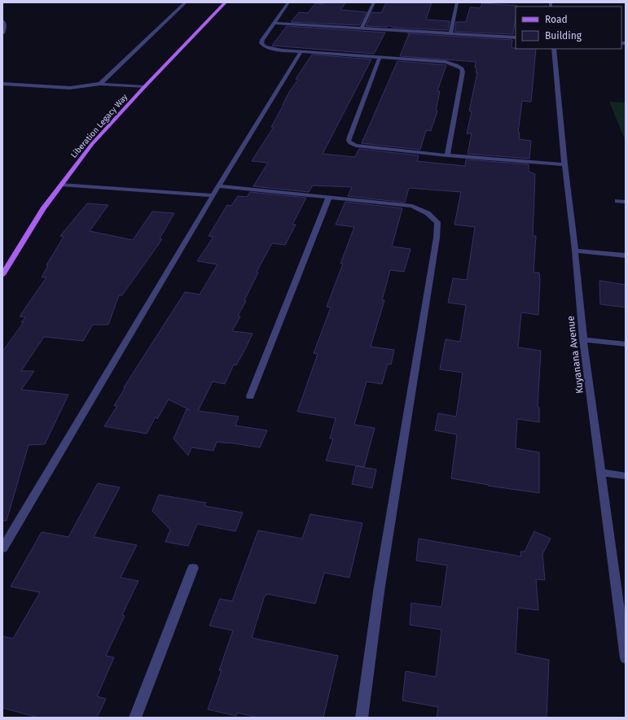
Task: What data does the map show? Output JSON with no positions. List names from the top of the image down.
{
  "streets": {
    "main road": ["Liberation Legacy Way"],
    "street": ["Kuyanana Avenue"]
  },
  "legend": ["Road", "Building"]
}
